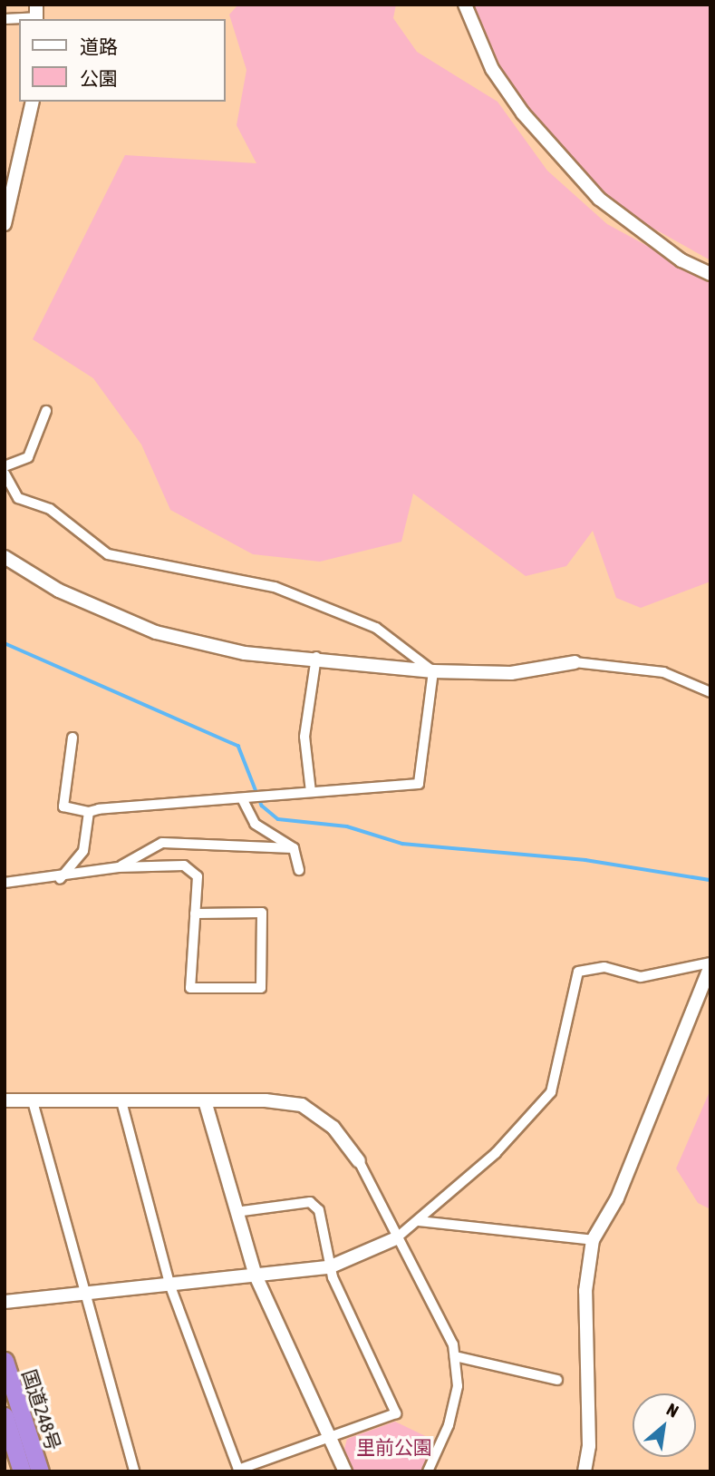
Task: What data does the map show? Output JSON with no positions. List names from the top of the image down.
{
  "streets": {
    "highway": ["国道248号"]
  },
  "parks": ["里前公園"],
  "legend": ["道路", "公園"],
  "north": "top right"
}
